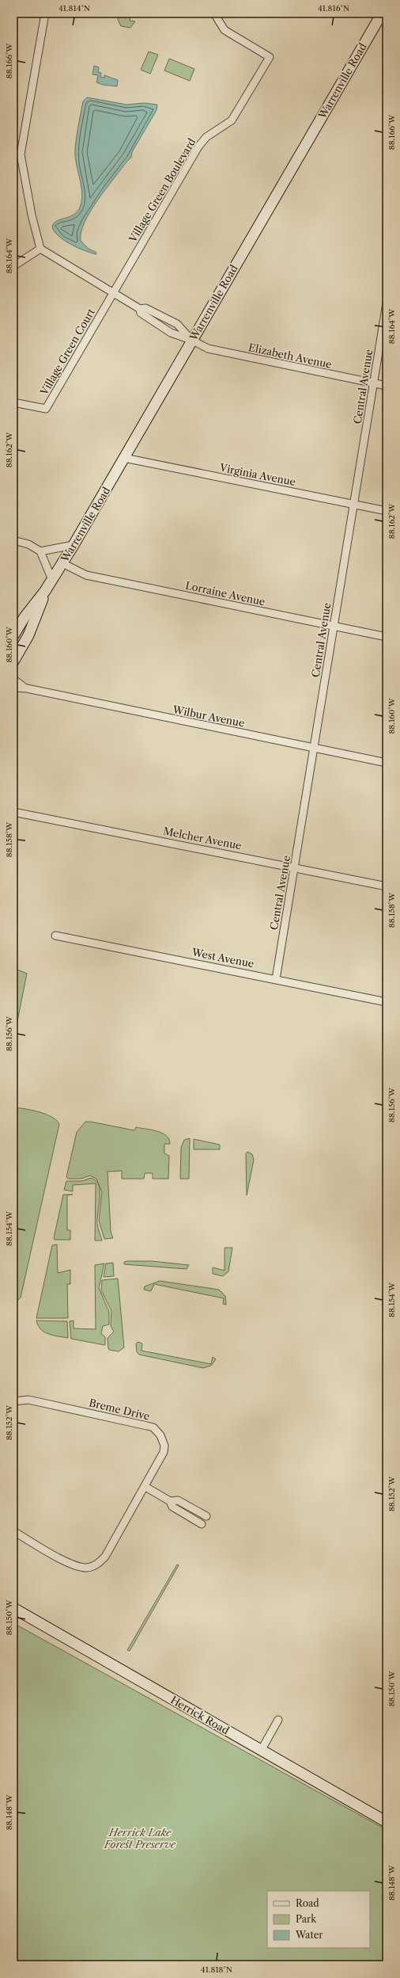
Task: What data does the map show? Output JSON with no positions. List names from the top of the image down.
{
  "streets": {
    "main road": ["Warrenville Road", "Herrick Road"],
    "street": [
      "Village Green Boulevard",
      "Village Green Court",
      "Elizabeth Avenue",
      "Central Avenue",
      "Virginia Avenue",
      "Lorraine Avenue",
      "Wilbur Avenue",
      "Melcher Avenue",
      "West Avenue",
      "Breme Drive"
    ]
  },
  "crossings": [
    ["Warrenville Road", "Elizabeth Avenue"],
    ["Warrenville Road", "Virginia Avenue"],
    ["Warrenville Road", "Lorraine Avenue"],
    ["Village Green Boulevard", "Village Green Court"],
    ["Elizabeth Avenue", "Central Avenue"],
    ["Central Avenue", "Virginia Avenue"],
    ["Central Avenue", "Lorraine Avenue"],
    ["Central Avenue", "Wilbur Avenue"],
    ["Central Avenue", "Melcher Avenue"],
    ["Central Avenue", "West Avenue"]
  ],
  "parks": ["Herrick Lake Forest Preserve"],
  "legend": ["Road", "Park", "Water"],
  "coordinates": [
    "41.814°N",
    "41.816°N",
    "88.166°W",
    "88.164°W",
    "88.162°W",
    "88.160°W",
    "88.158°W",
    "88.156°W",
    "88.154°W",
    "88.152°W",
    "88.150°W",
    "88.148°W",
    "41.818°N"
  ]
}
